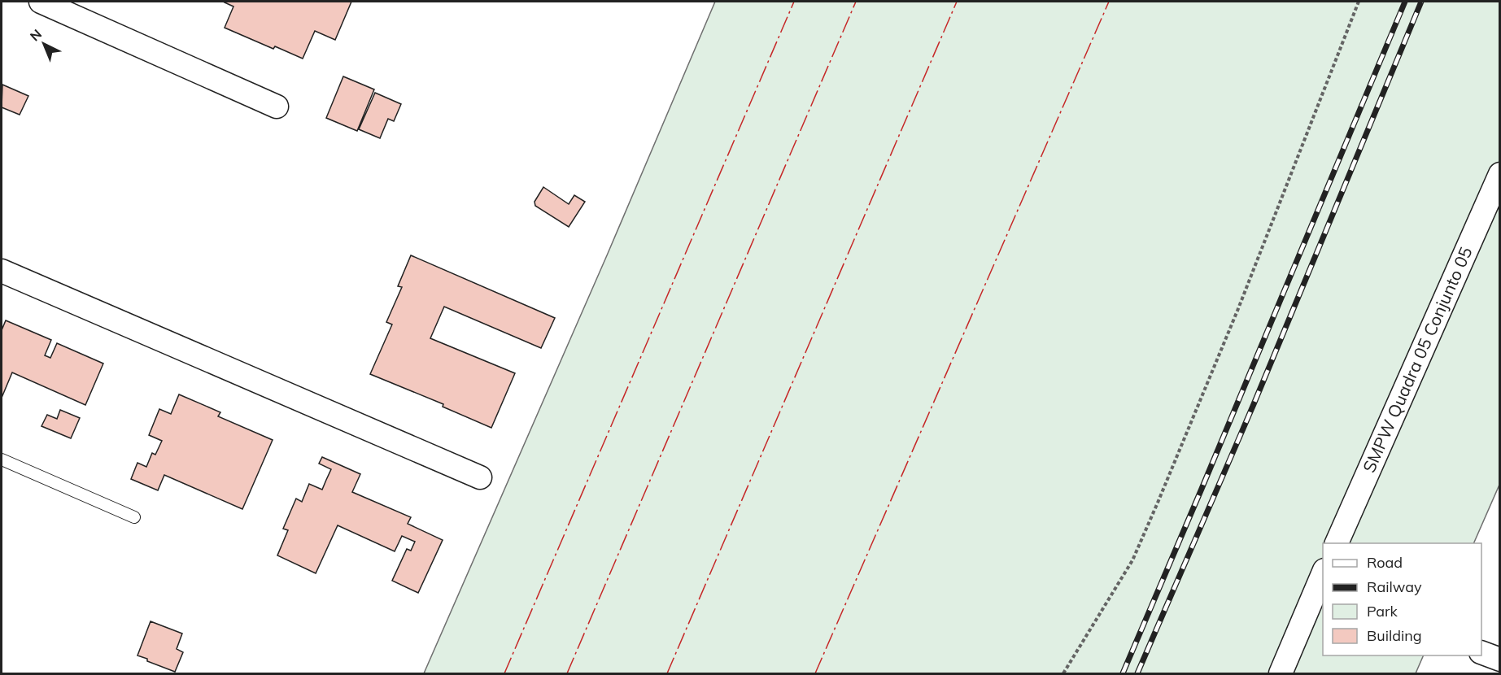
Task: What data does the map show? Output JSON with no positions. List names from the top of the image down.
{
  "streets": {
    "street": ["SMPW Quadra 05 Conjunto 05"]
  },
  "legend": [
    "Road",
    "Railway",
    "Park",
    "Building"
  ],
  "north": "top left"
}
